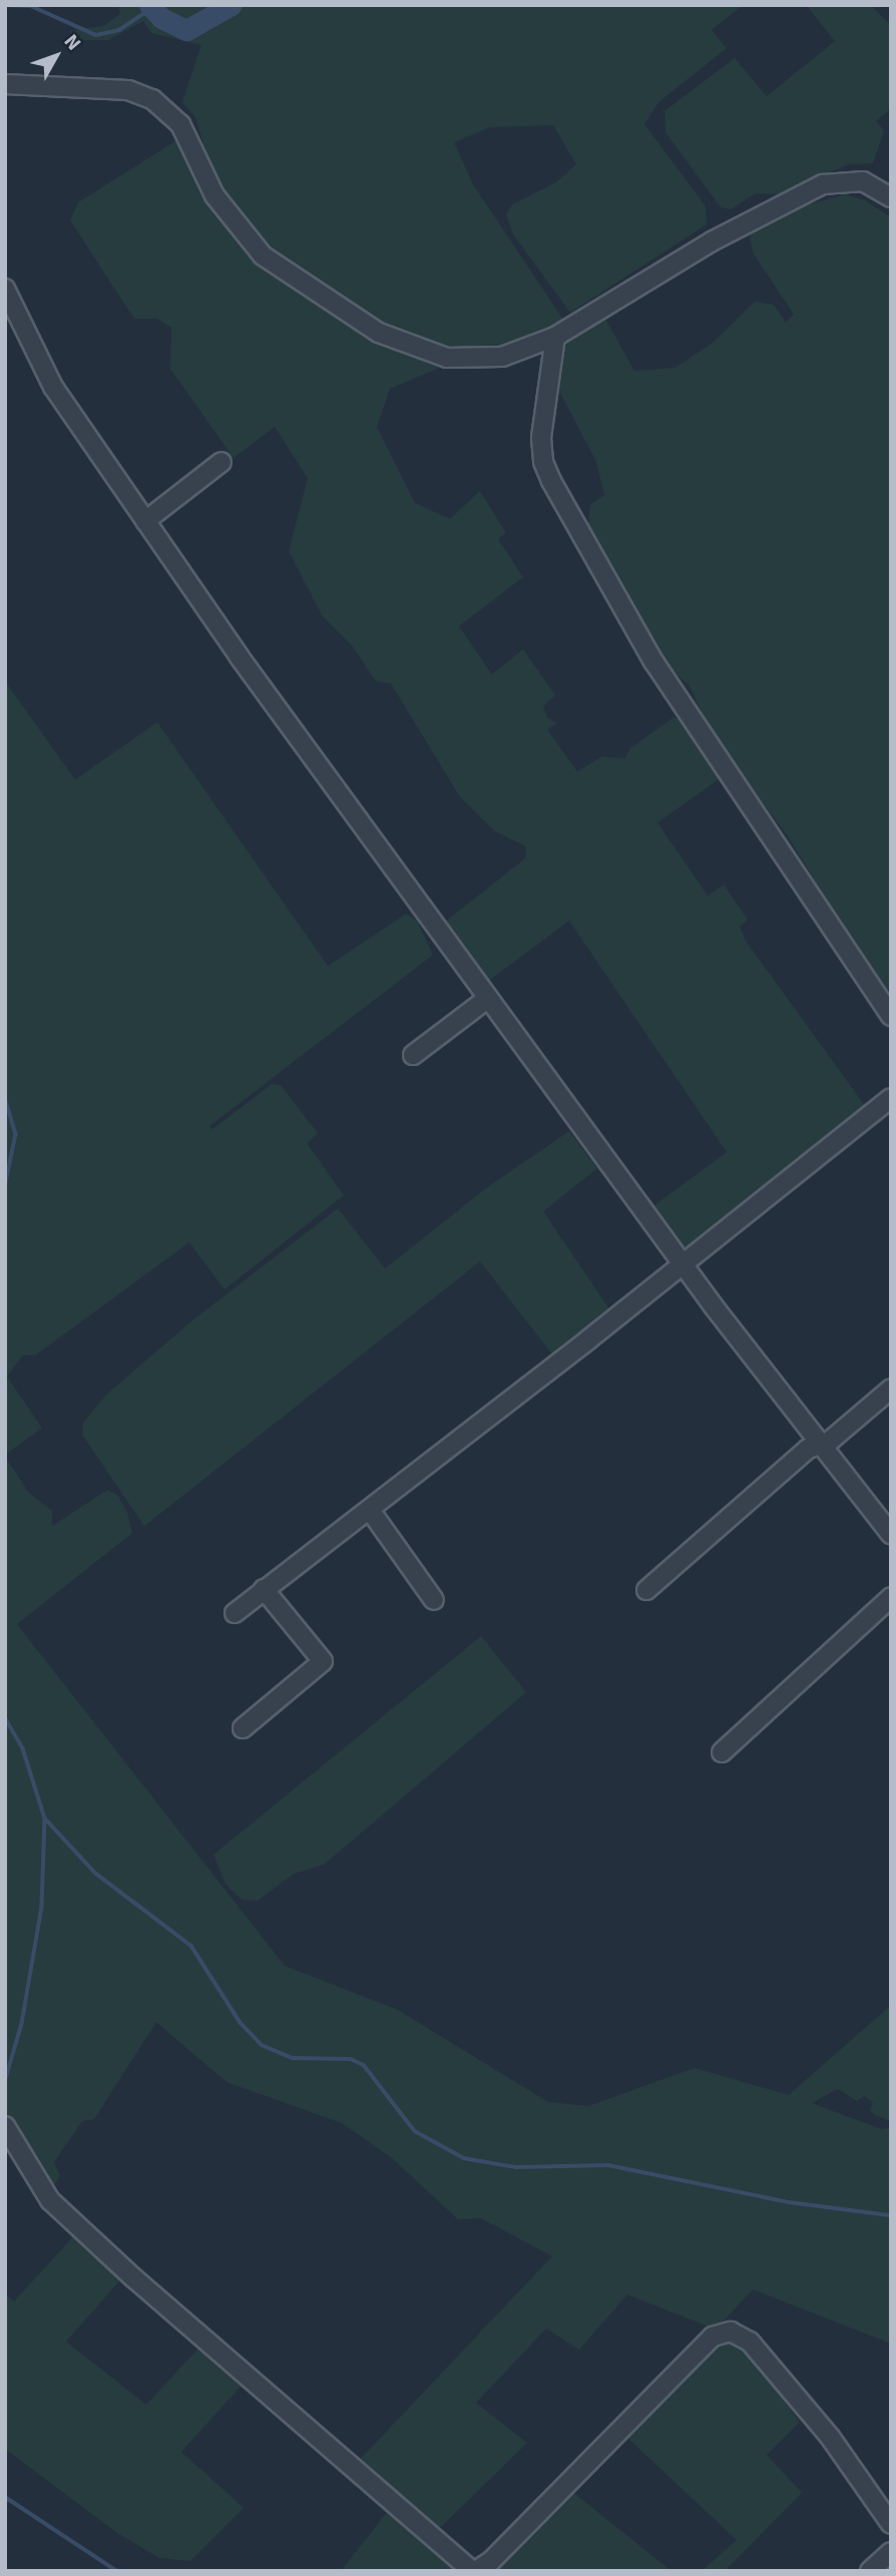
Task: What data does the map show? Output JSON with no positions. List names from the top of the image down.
{
  "north": "top right"
}
